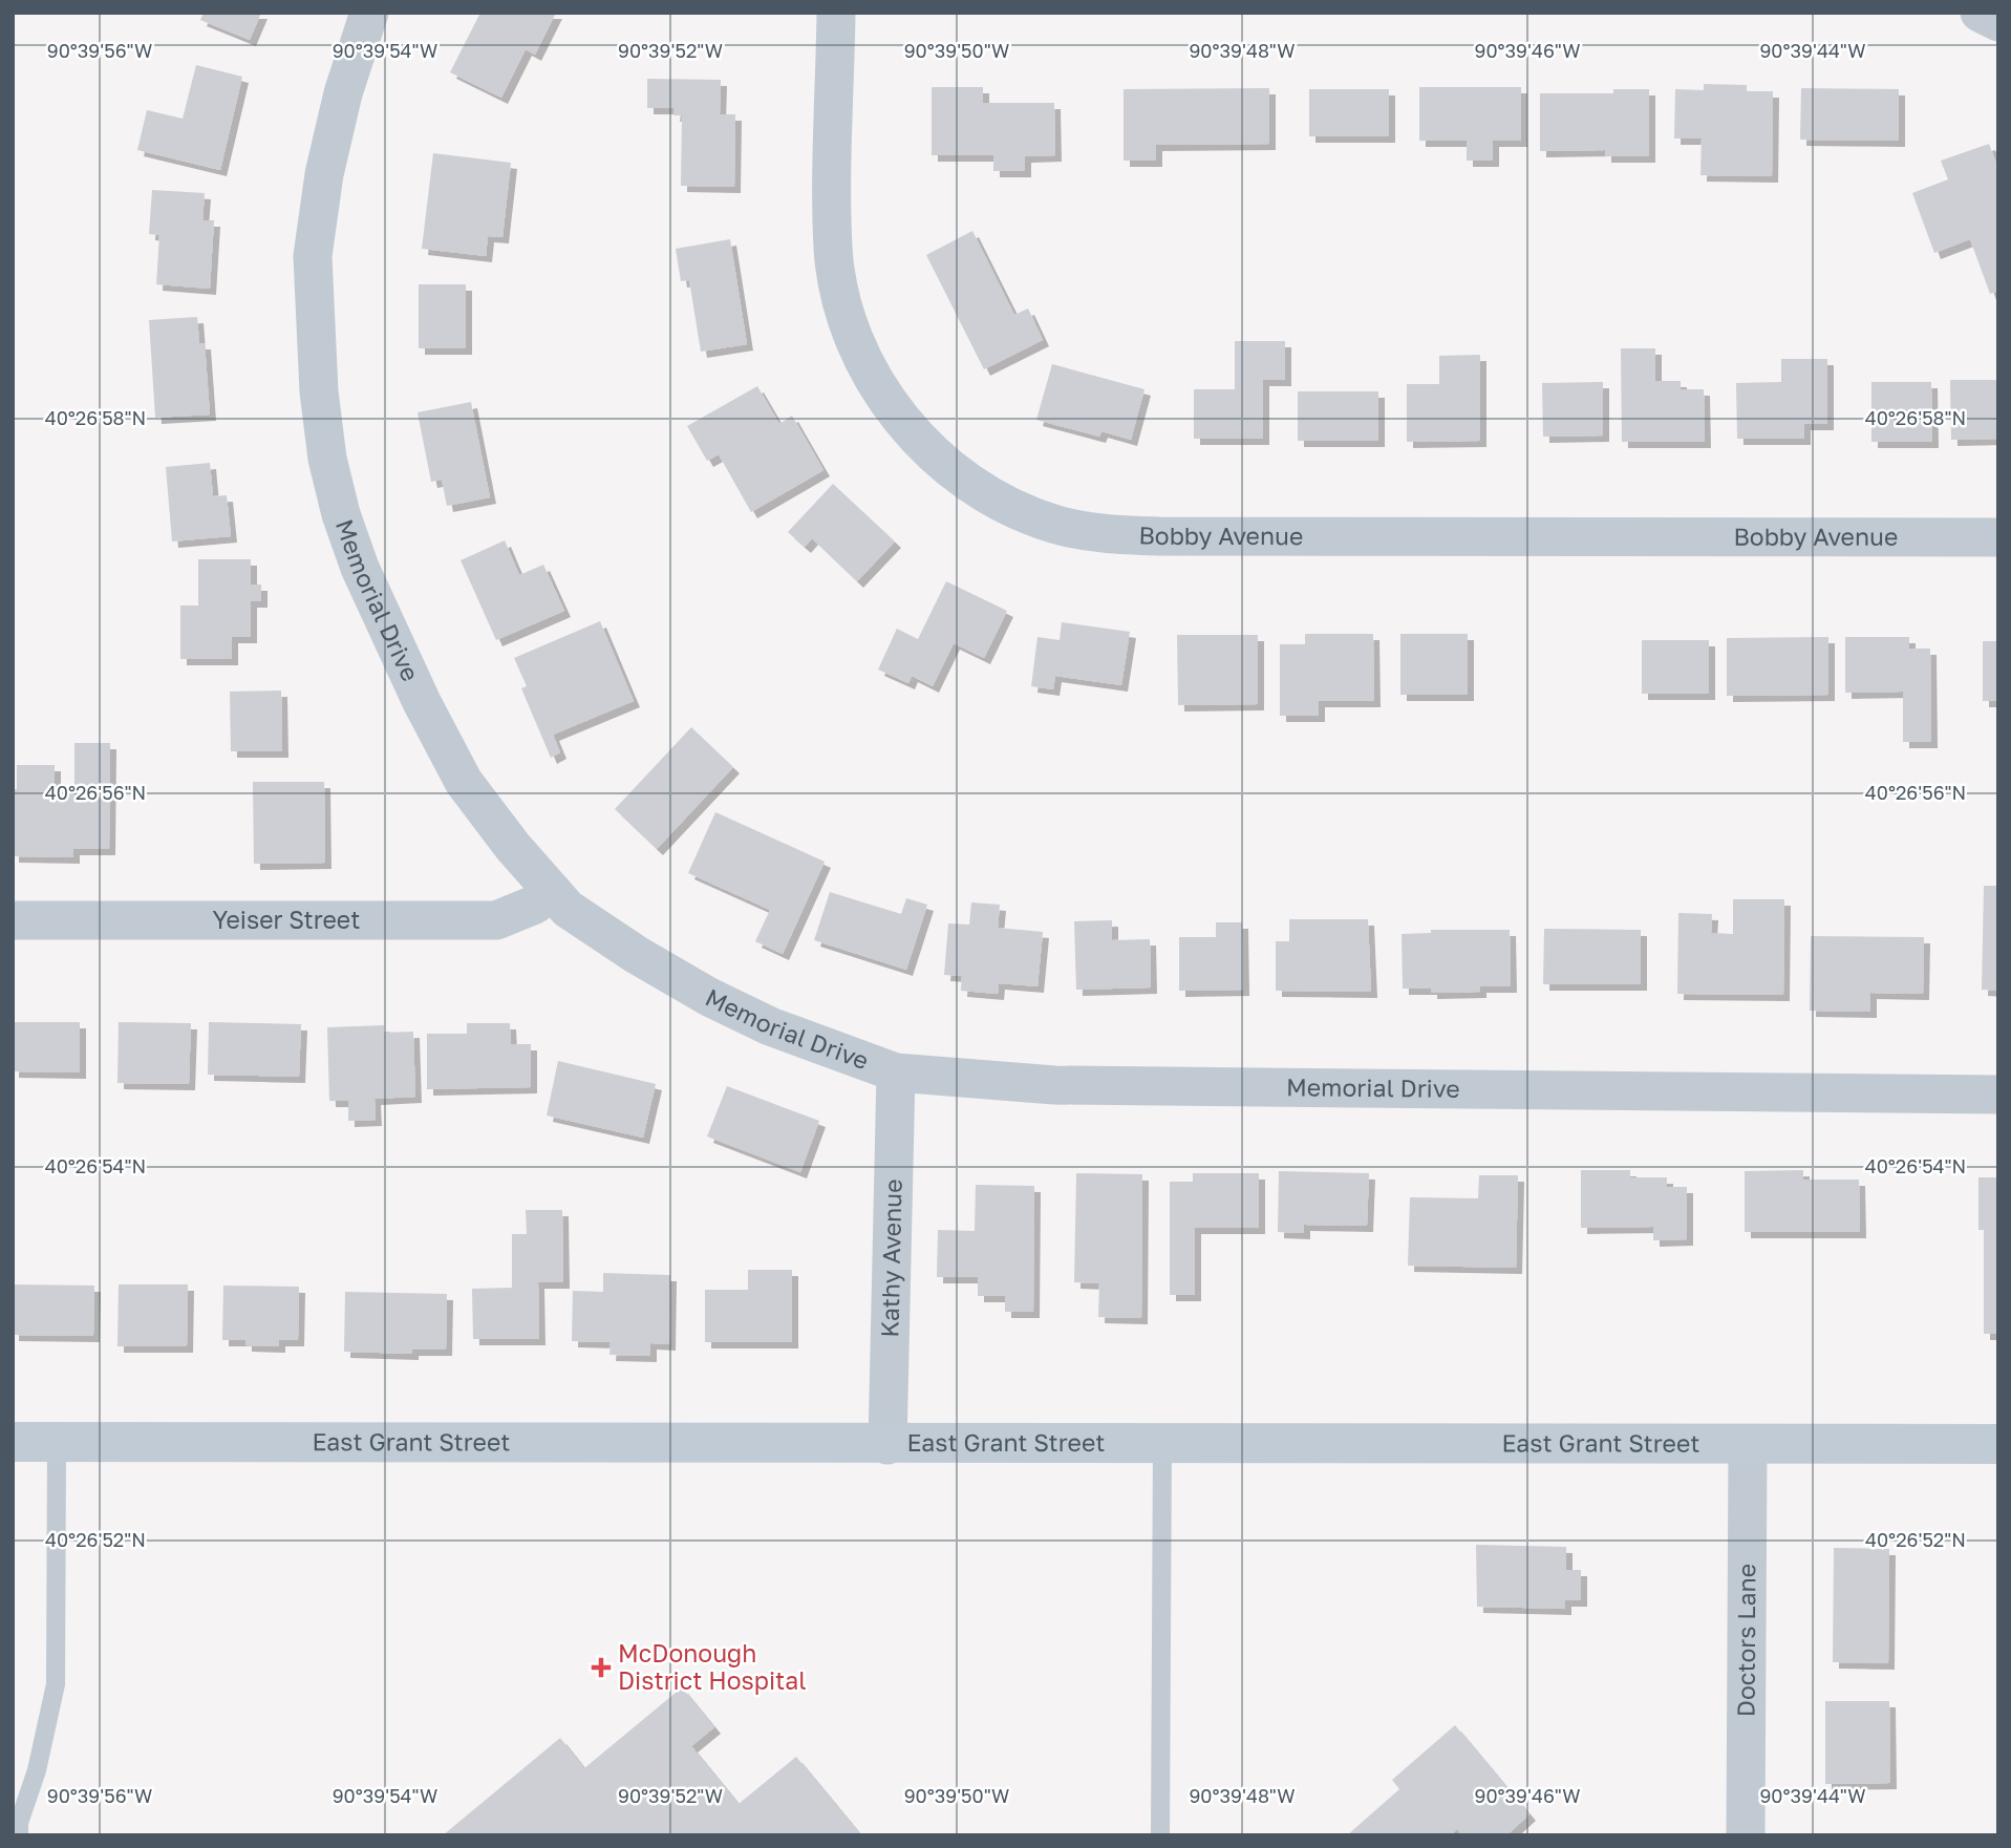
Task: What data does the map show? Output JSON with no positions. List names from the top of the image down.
{
  "streets": {
    "main road": ["East Grant Street"],
    "street": [
      "Bobby Avenue",
      "Memorial Drive",
      "Yeiser Street",
      "Kathy Avenue",
      "Doctors Lane"
    ]
  },
  "crossings": [
    ["Memorial Drive", "Yeiser Street"],
    ["Memorial Drive", "Kathy Avenue"],
    ["Kathy Avenue", "East Grant Street"],
    ["East Grant Street", "Doctors Lane"]
  ],
  "places": {
    "health": ["McDonough District Hospital"]
  },
  "coordinates": [
    "90°39'56\"W",
    "90°39'54\"W",
    "90°39'52\"W",
    "90°39'50\"W",
    "90°39'48\"W",
    "90°39'46\"W",
    "90°39'44\"W",
    "40°26'58\"N",
    "40°26'56\"N",
    "40°26'54\"N",
    "40°26'52\"N"
  ]
}
